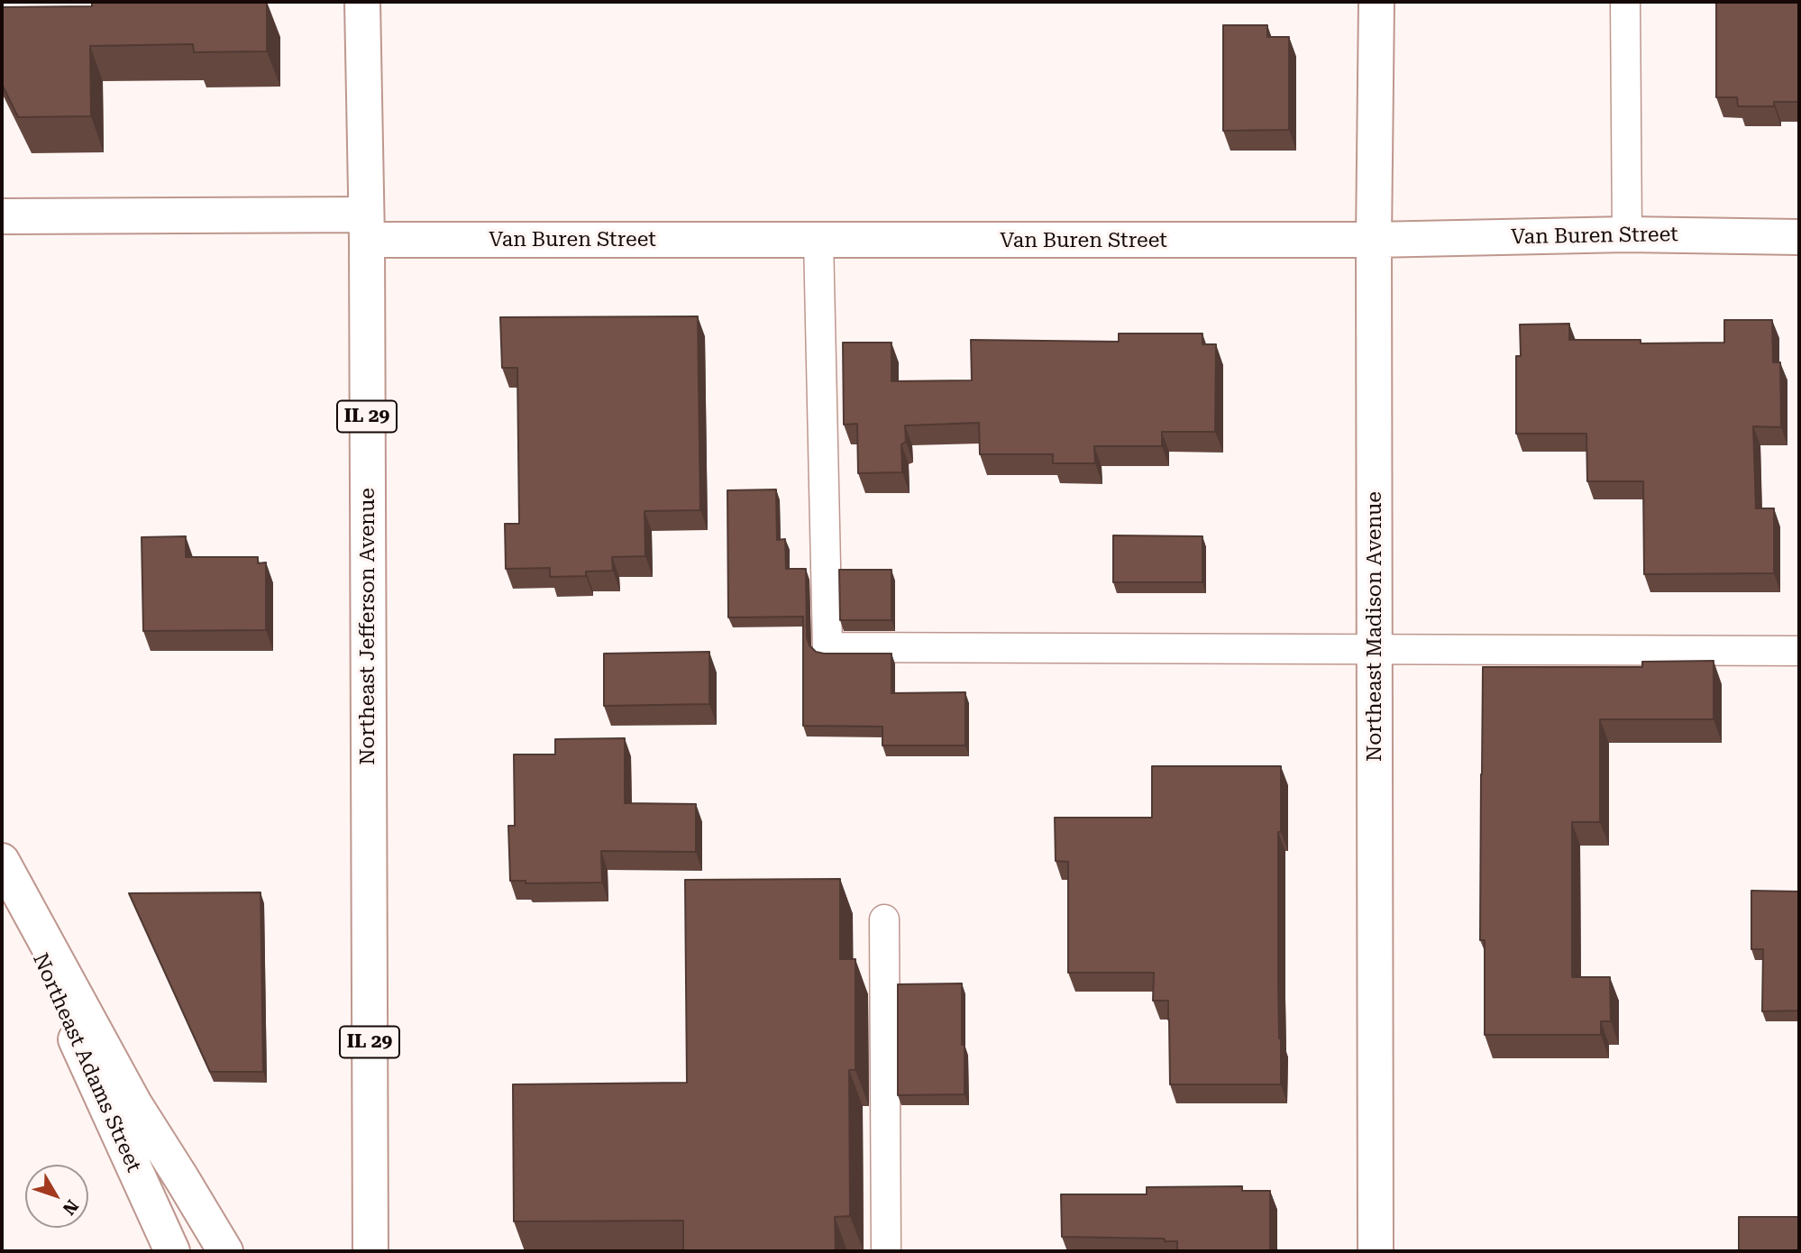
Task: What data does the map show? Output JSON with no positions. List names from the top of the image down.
{
  "streets": {
    "street": [
      "Van Buren Street",
      "IL 29",
      "Northeast Jefferson Avenue",
      "Northeast Madison Avenue",
      "Northeast Adams Street"
    ]
  },
  "crossings": [
    ["Van Buren Street", "Northeast Jefferson Avenue"],
    ["Van Buren Street", "Northeast Madison Avenue"]
  ],
  "north": "bottom right"
}
